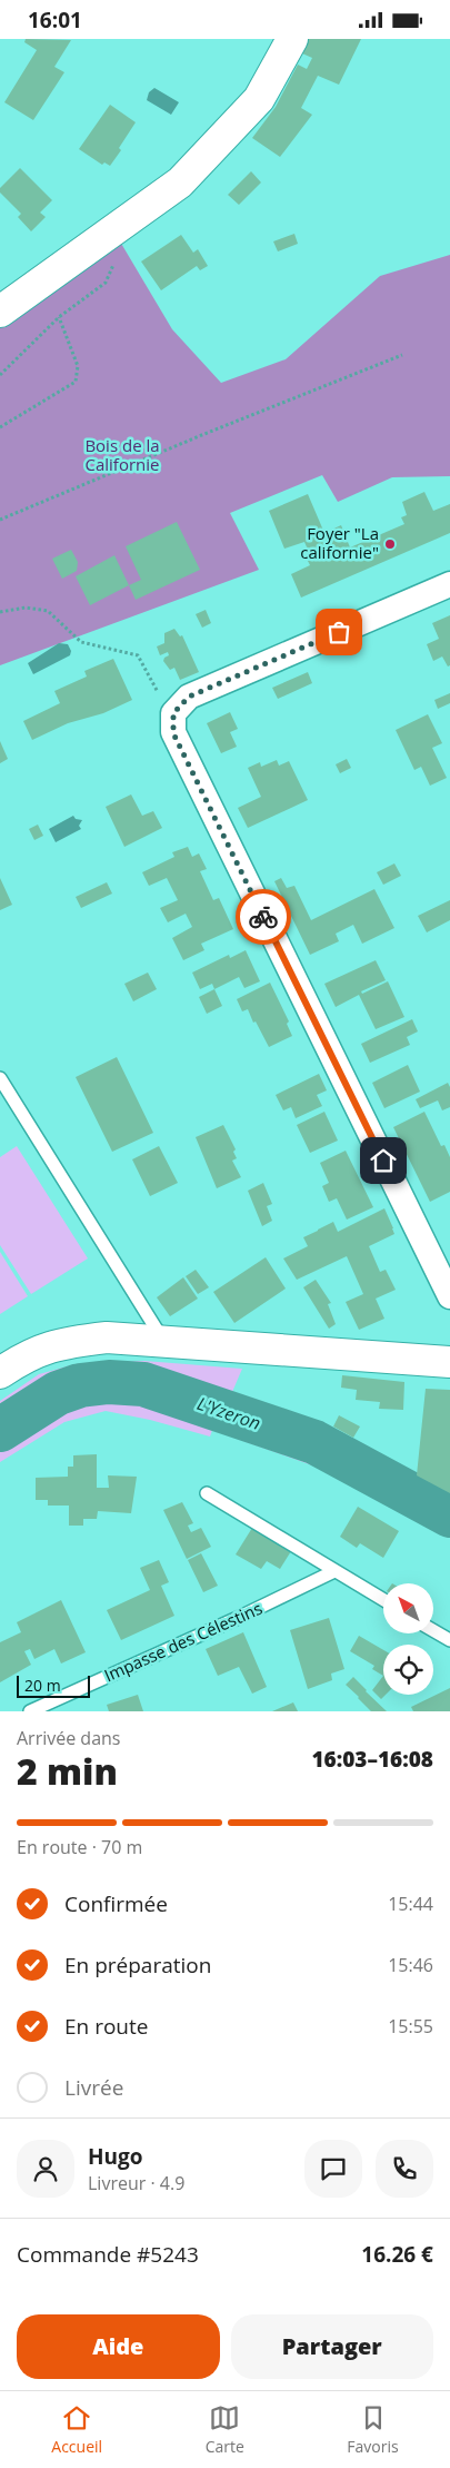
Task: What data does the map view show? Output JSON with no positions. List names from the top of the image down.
{
  "streets": {
    "lane": ["Impasse des Célestins"]
  },
  "water": ["L'Yzeron"],
  "parks": ["Bois de la Californie"],
  "places": ["Foyer \"La californie\""],
  "scale_bar": "20 m",
  "north": "top left",
  "page": {
    "status": "16:01",
    "scale": "20 m",
    "heading": ["2 min", "Arrivée dans", "16:03–16:08"],
    "panel": [
      "Hugo",
      "Livreur · 4.9",
      "Commande #5243",
      "16.26 €"
    ],
    "bar": "En route · 70 m",
    "list": [
      ["Confirmée", "15:44"],
      ["En préparation", "15:46"],
      ["En route", "15:55"],
      "Livrée"
    ],
    "buttons": ["Aide", "Partager"],
    "tabs": ["Accueil", "Carte", "Favoris"]
  }
}
